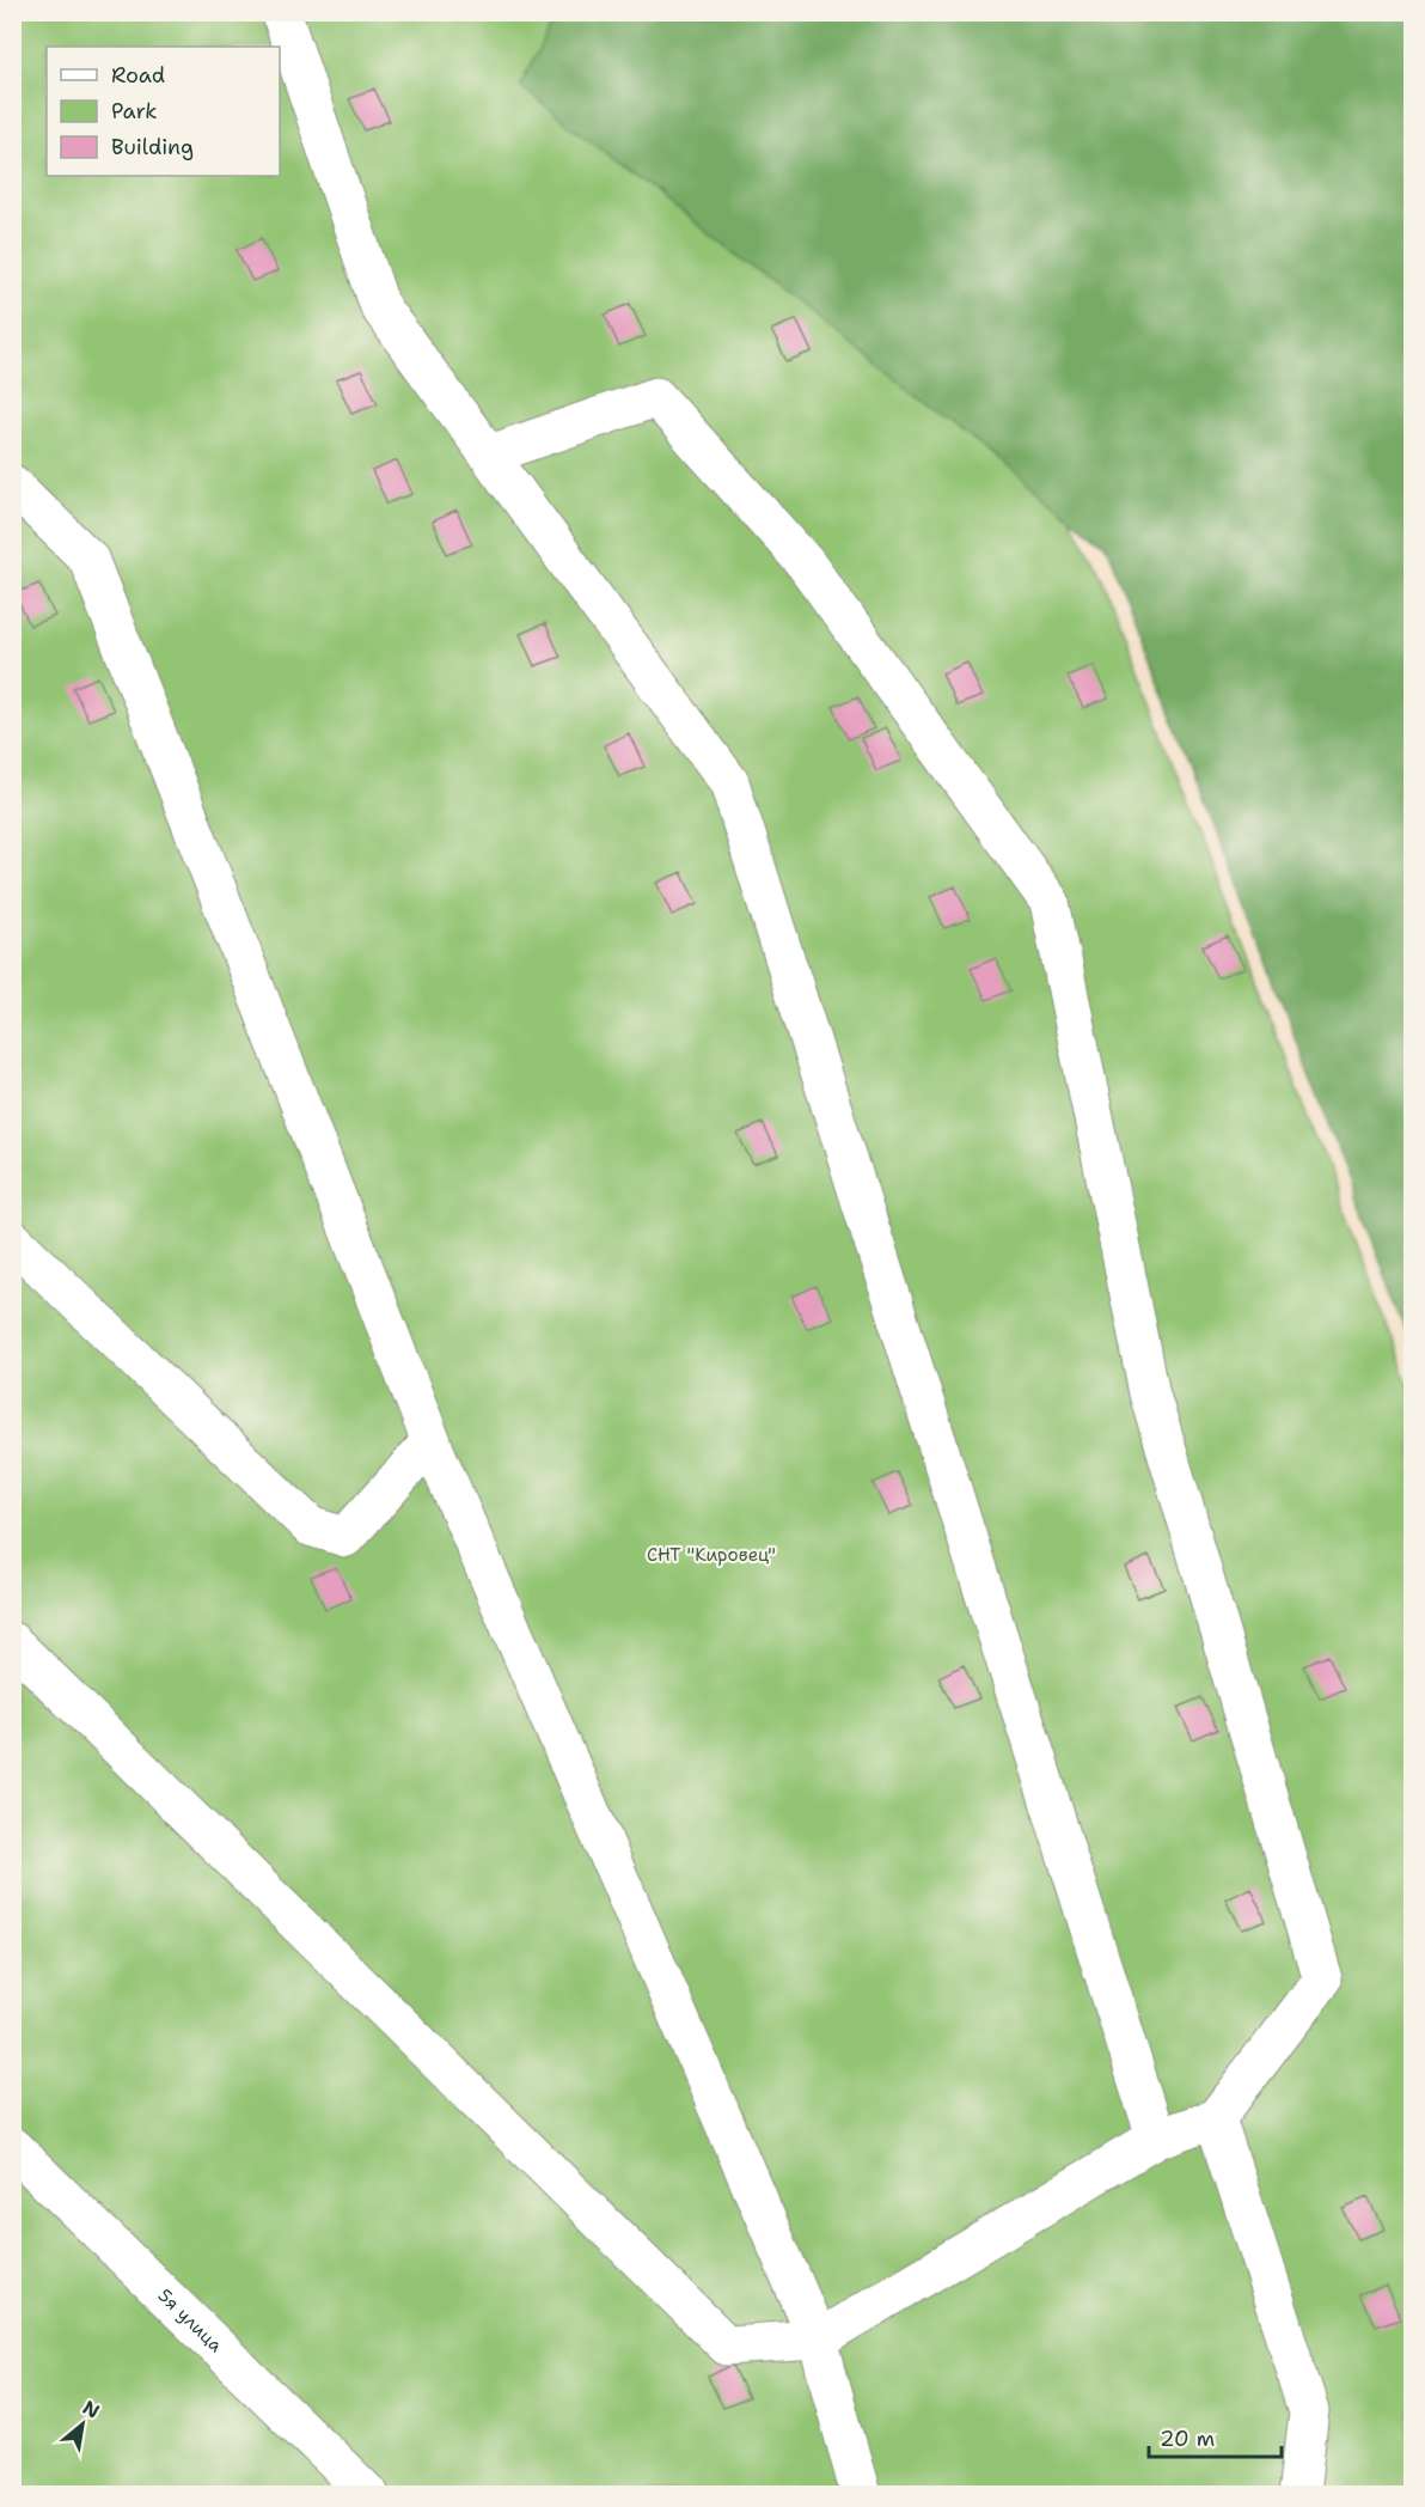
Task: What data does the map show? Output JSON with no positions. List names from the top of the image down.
{
  "streets": {
    "street": ["5я улица"]
  },
  "parks": ["СНТ \"Кировец\""],
  "legend": ["Road", "Park", "Building"],
  "scale_bar": "20 m",
  "north": "top right"
}
